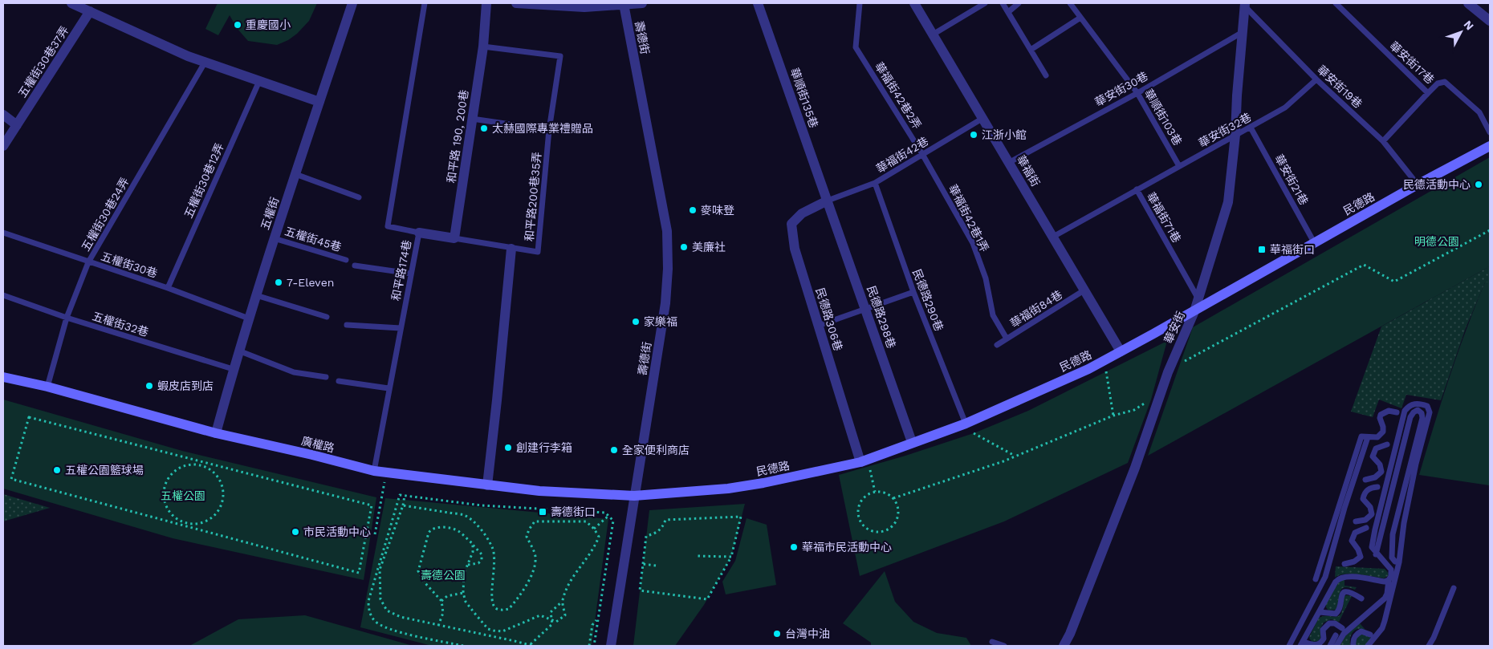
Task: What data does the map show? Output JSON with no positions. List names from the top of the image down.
{
  "streets": {
    "street": [
      "壽德街",
      "五權街30巷37弄",
      "華順街135巷",
      "和平路 190, 200巷",
      "華福街",
      "民德路",
      "五權街",
      "民德路298巷",
      "民德路306巷",
      "華安街",
      "廣權路"
    ],
    "lane": [
      "華安街17巷",
      "華安街19巷",
      "華安街30巷",
      "華福街42巷2弄",
      "華順街103巷",
      "華安街32巷",
      "華福街42巷",
      "華安街21巷",
      "五權街30巷12弄",
      "和平路200巷35弄",
      "五權街30巷24弄",
      "華福街71巷",
      "華福街42巷1弄",
      "五權街45巷",
      "五權街30巷",
      "和平路174巷",
      "民德路290巷",
      "華福街84巷",
      "五權街32巷"
    ]
  },
  "crossings": [
    ["壽德街", "民德路"],
    ["壽德街", "廣權路"],
    ["華安街19巷", "華安街32巷"],
    ["華安街19巷", "民德路"],
    ["華安街19巷", "華安街"],
    ["華安街30巷", "華順街103巷"],
    ["華安街30巷", "華福街"],
    ["華安街30巷", "華安街"],
    ["華福街42巷2弄", "華福街42巷"],
    ["華福街42巷2弄", "華福街42巷1弄"],
    ["華順街135巷", "華福街42巷"],
    ["華順街135巷", "民德路298巷"],
    ["華順街135巷", "民德路306巷"],
    ["華順街103巷", "華安街32巷"],
    ["華安街32巷", "華安街21巷"],
    ["華安街32巷", "華福街71巷"],
    ["華安街32巷", "華安街"],
    ["和平路 190, 200巷", "和平路200巷35弄"],
    ["華福街42巷", "華福街"],
    ["華福街42巷", "華福街42巷1弄"],
    ["華福街42巷", "民德路290巷"],
    ["華福街42巷", "民德路298巷"],
    ["華福街42巷", "民德路306巷"],
    ["華福街", "民德路"],
    ["華福街", "華福街71巷"],
    ["華福街", "華福街84巷"],
    ["華安街21巷", "民德路"],
    ["五權街30巷12弄", "五權街30巷"],
    ["民德路", "民德路290巷"],
    ["民德路", "民德路298巷"],
    ["民德路", "民德路306巷"],
    ["民德路", "華安街"],
    ["民德路", "廣權路"],
    ["五權街", "五權街45巷"],
    ["五權街", "五權街30巷"],
    ["五權街", "五權街32巷"],
    ["五權街", "廣權路"],
    ["五權街30巷24弄", "五權街30巷"],
    ["五權街30巷24弄", "五權街32巷"],
    ["五權街30巷24弄", "廣權路"],
    ["華福街71巷", "華安街"],
    ["華福街42巷1弄", "華福街84巷"],
    ["和平路174巷", "廣權路"],
    ["民德路298巷", "民德路306巷"]
  ],
  "parks": ["明德公園", "五權公園", "壽德公園"],
  "places": {
    "other": [
      "重慶國小",
      "太赫國際專業禮贈品",
      "江浙小館",
      "民德活動中心",
      "麥味登",
      "美廉社",
      "7-Eleven",
      "家樂福",
      "蝦皮店到店",
      "創建行李箱",
      "全家便利商店",
      "五權公園籃球場",
      "市民活動中心",
      "華福市民活動中心",
      "台灣中油"
    ],
    "transit": ["華福街口", "壽德街口"]
  },
  "north": "top right"
}
